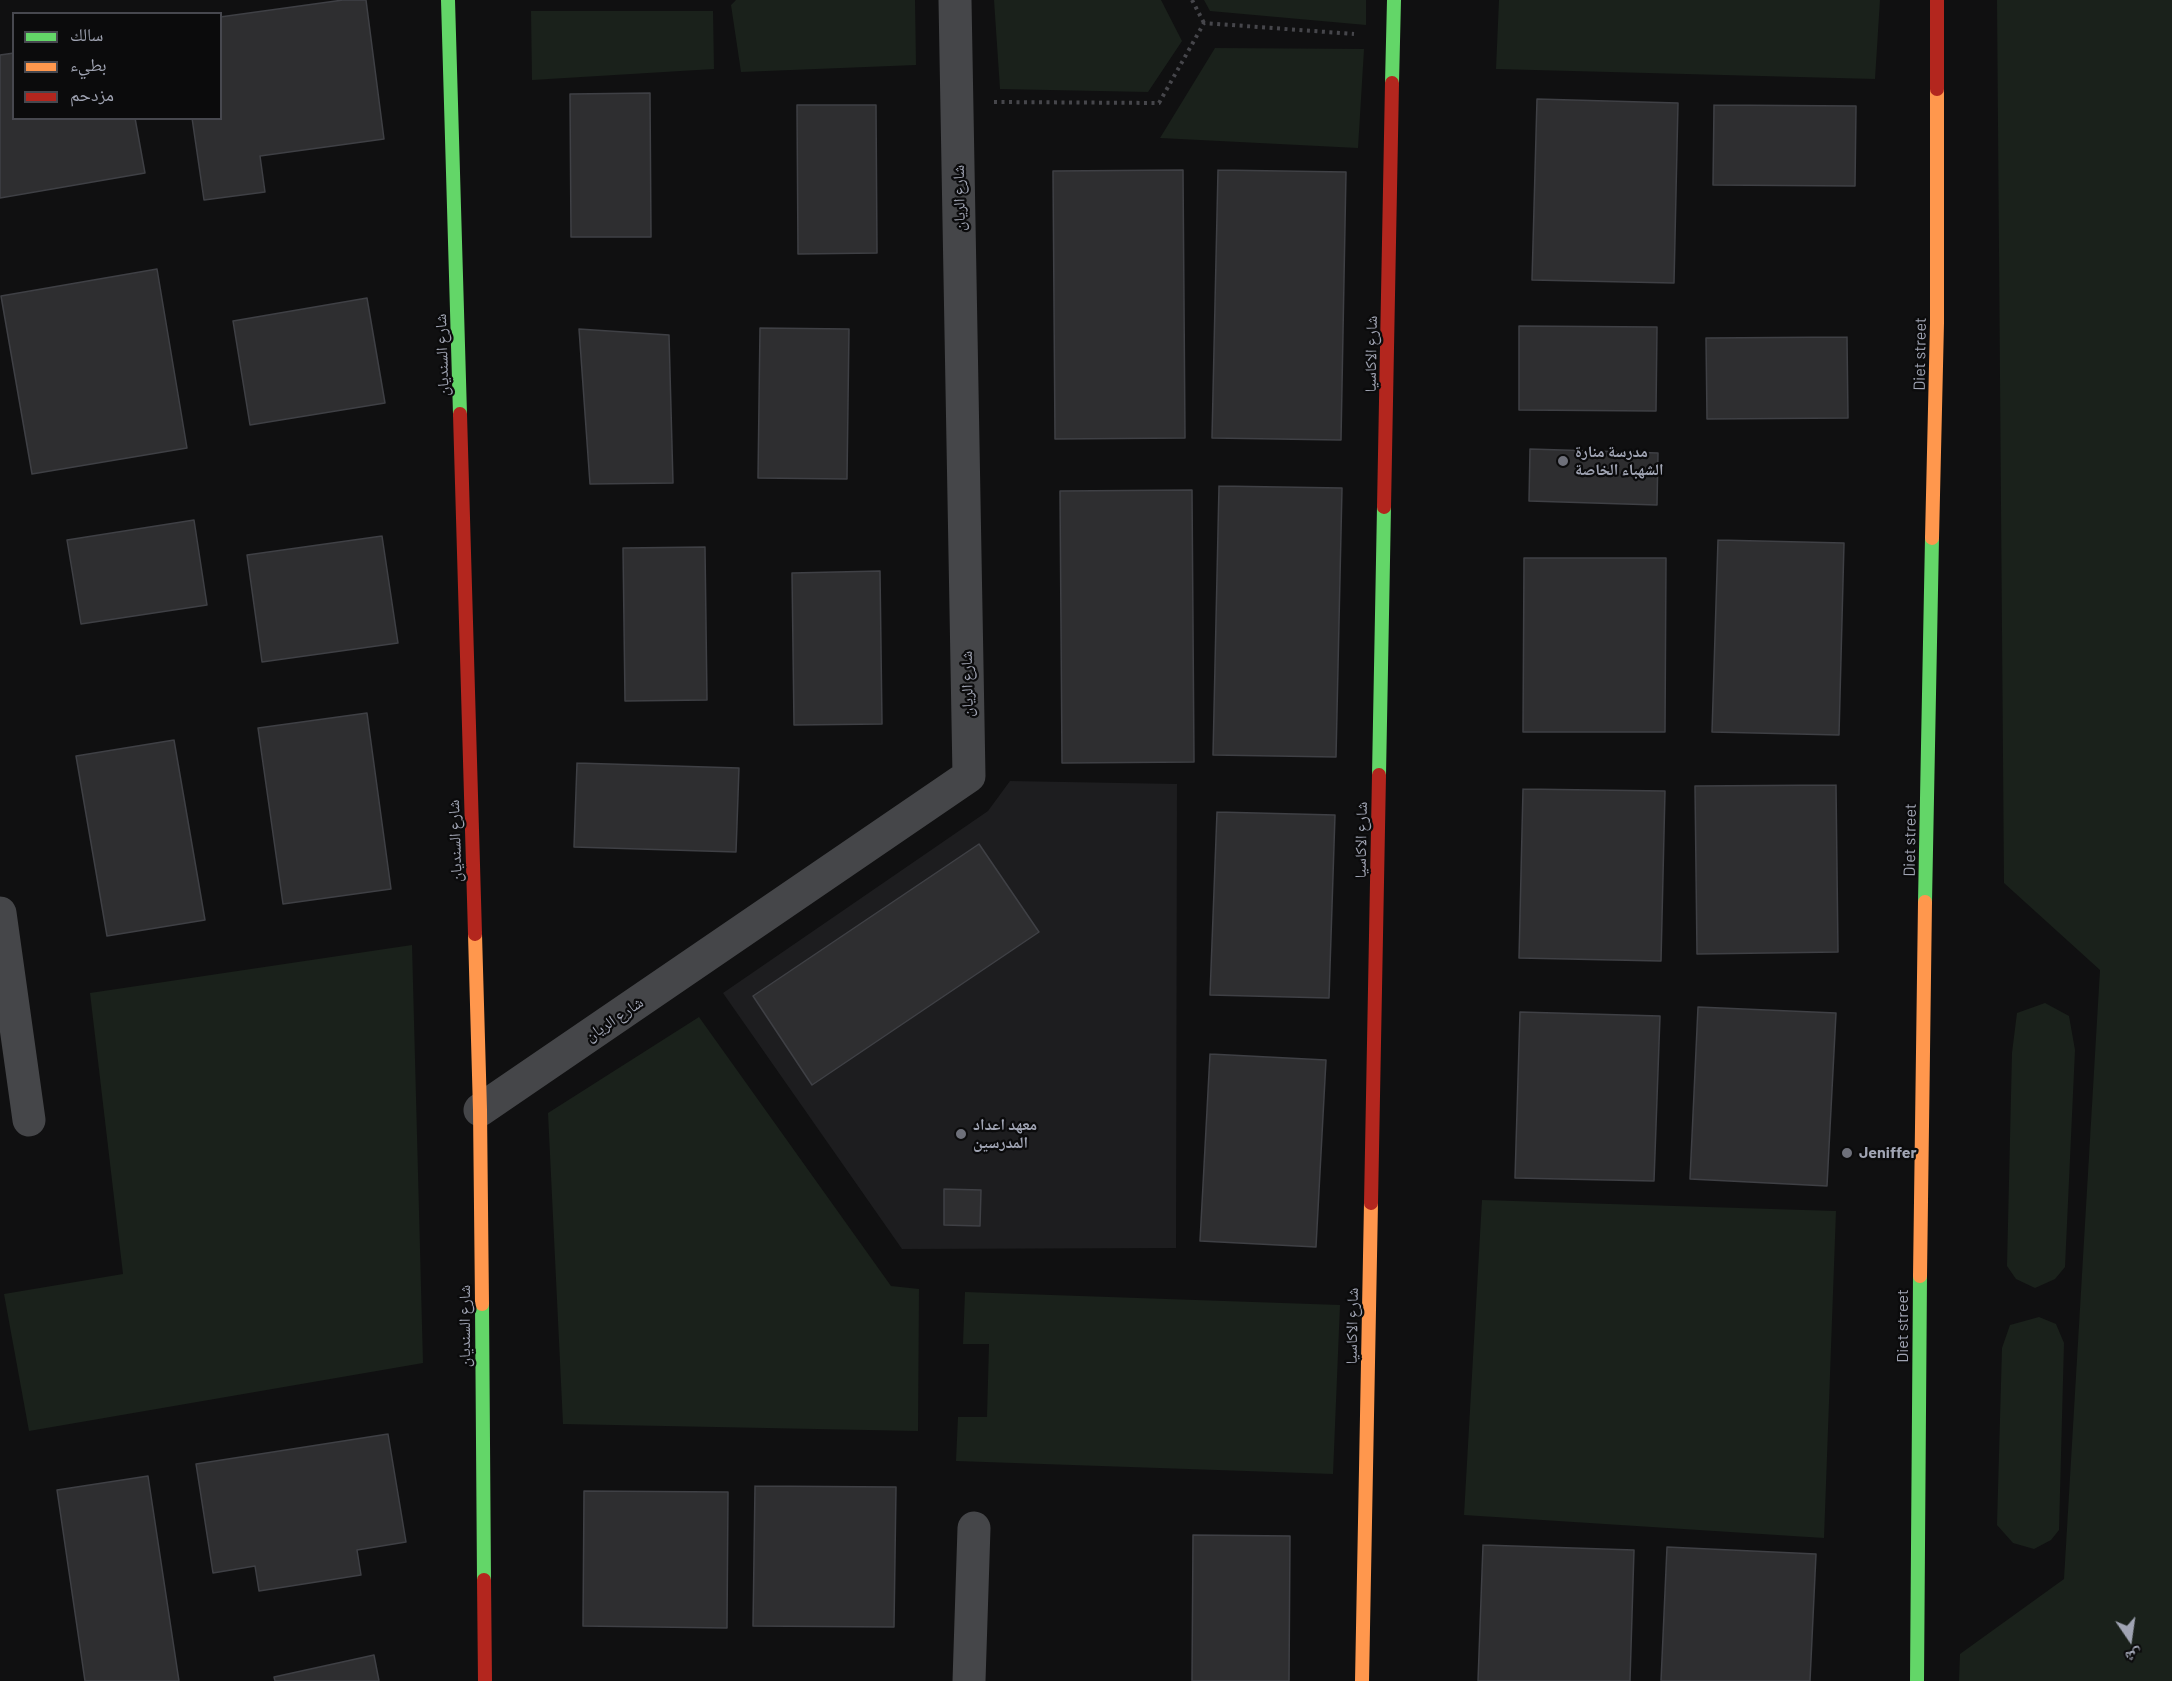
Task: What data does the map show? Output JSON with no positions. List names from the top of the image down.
{
  "streets": {
    "street": [
      "شارع الريان",
      "شارع الاكاسيا",
      "Diet street",
      "شارع السنديان"
    ]
  },
  "crossings": [
    ["شارع الريان", "شارع السنديان"]
  ],
  "places": ["مدرسة منارة الشهباء الخاصة", "معهد اعداد المدرسين", "Jeniffer"],
  "legend": ["سالك", "بطيء", "مزدحم"],
  "north": "bottom"
}
